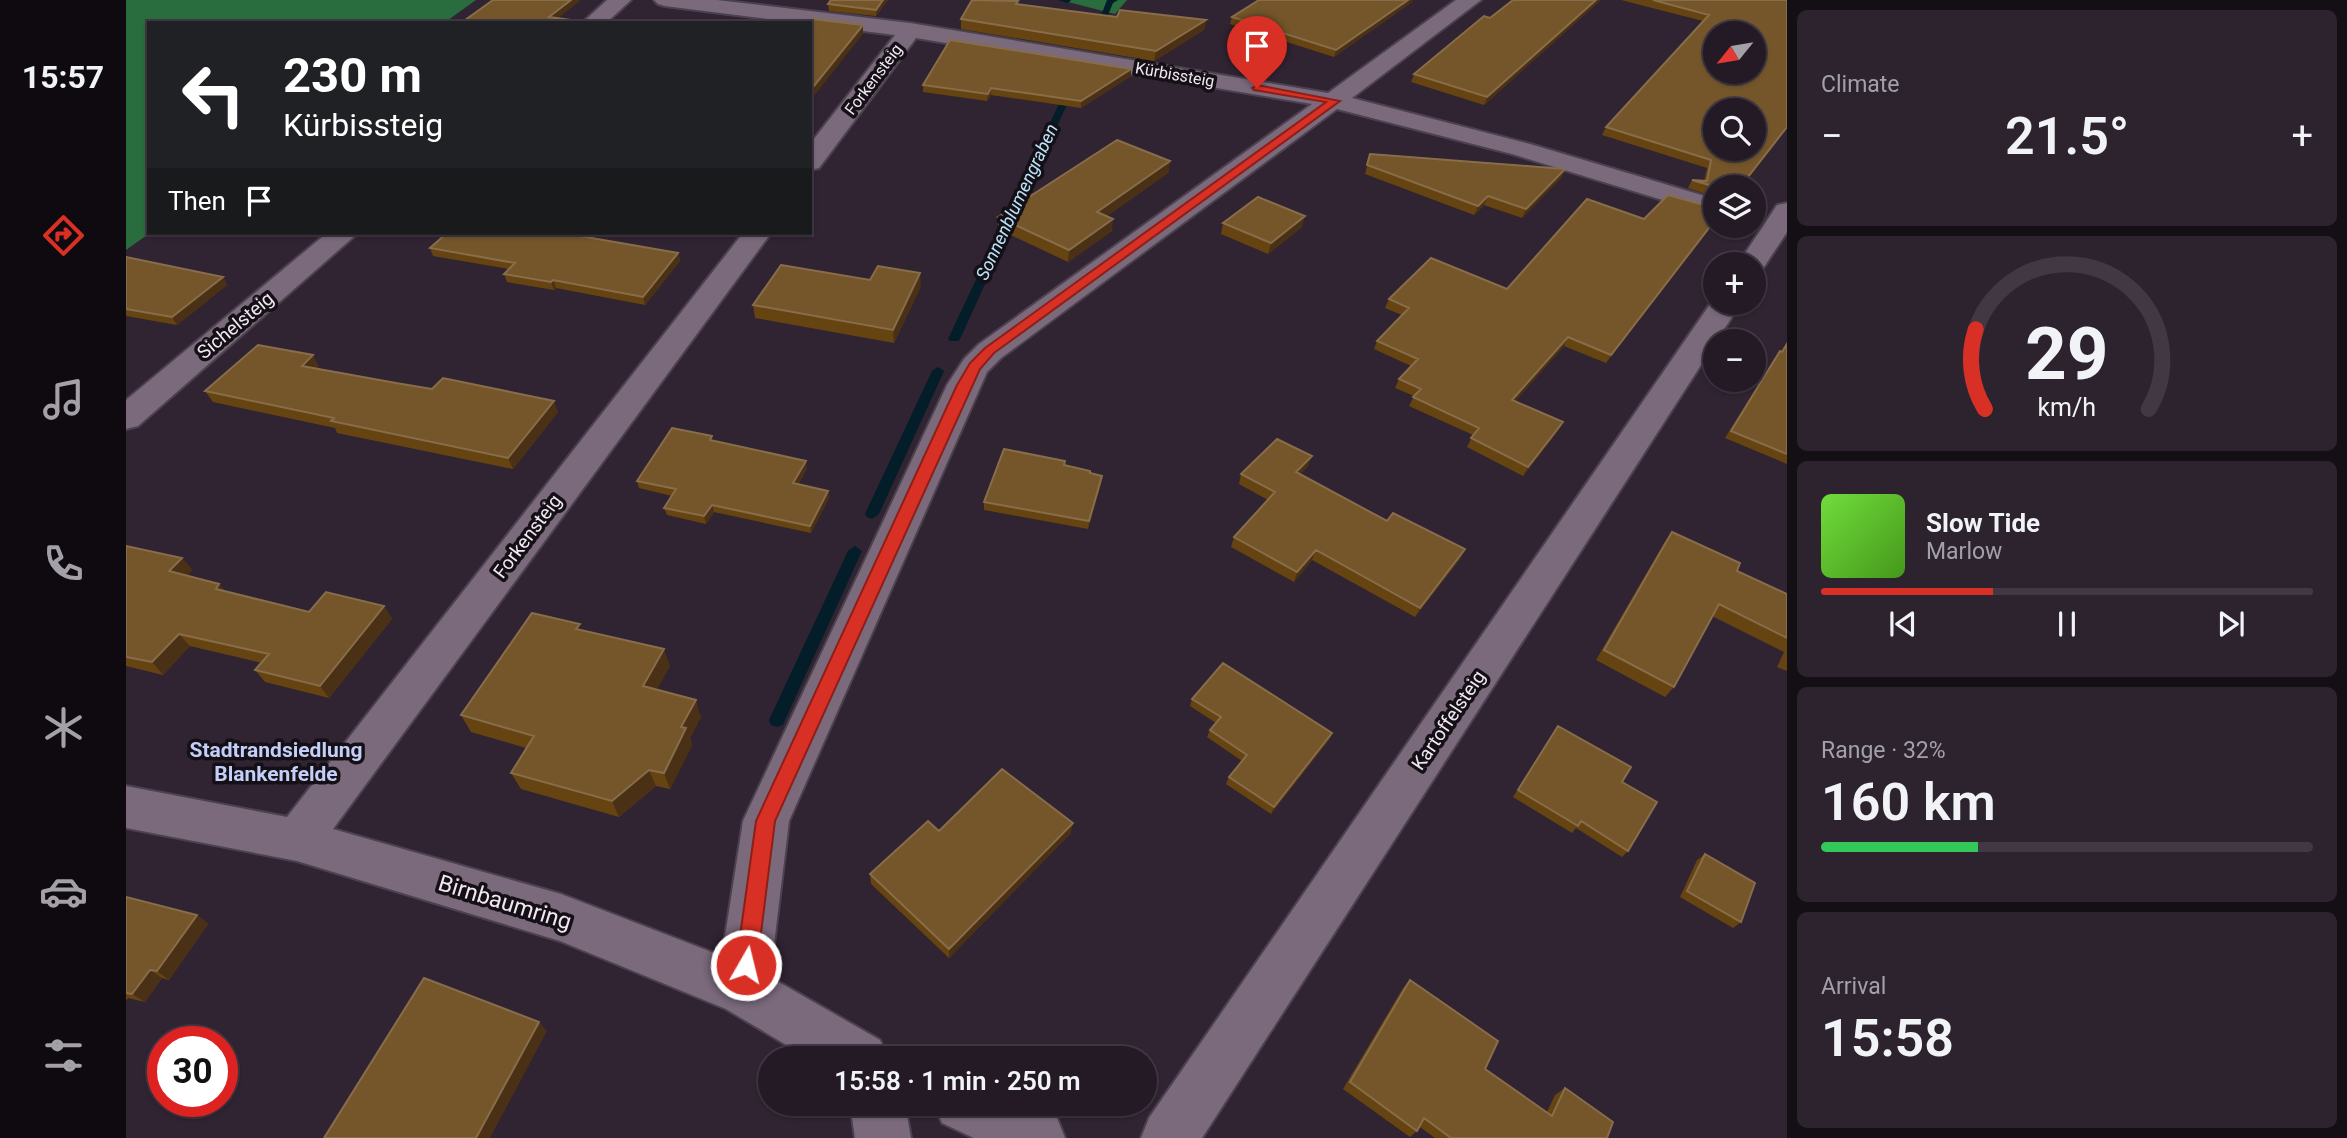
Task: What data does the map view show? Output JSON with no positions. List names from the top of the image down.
{
  "streets": {
    "street": [
      "Kürbissteig",
      "Forkensteig",
      "Sichelsteig",
      "Kartoffelsteig",
      "Birnbaumring"
    ]
  },
  "crossings": [
    ["Kürbissteig", "Forkensteig"],
    ["Forkensteig", "Birnbaumring"]
  ],
  "districts": ["Stadtrandsiedlung Blankenfelde"],
  "water": ["Sonnenblumengraben"],
  "north": "bottom left",
  "page": {
    "tabs": "15:57",
    "tile": [
      "Climate",
      ["Range · 32%", "160 km"],
      ["Arrival", "15:58"]
    ],
    "map_buttons": ["+", "−"],
    "turn": ["230 m", "Kürbissteig"],
    "heat": ["−", "21.5°", "+"],
    "then": "Then",
    "song": ["Slow Tide", "Marlow"],
    "limit": "30",
    "trip": "15:58 · 1 min · 250 m",
    "gauge": ["29", "km/h"]
  }
}
